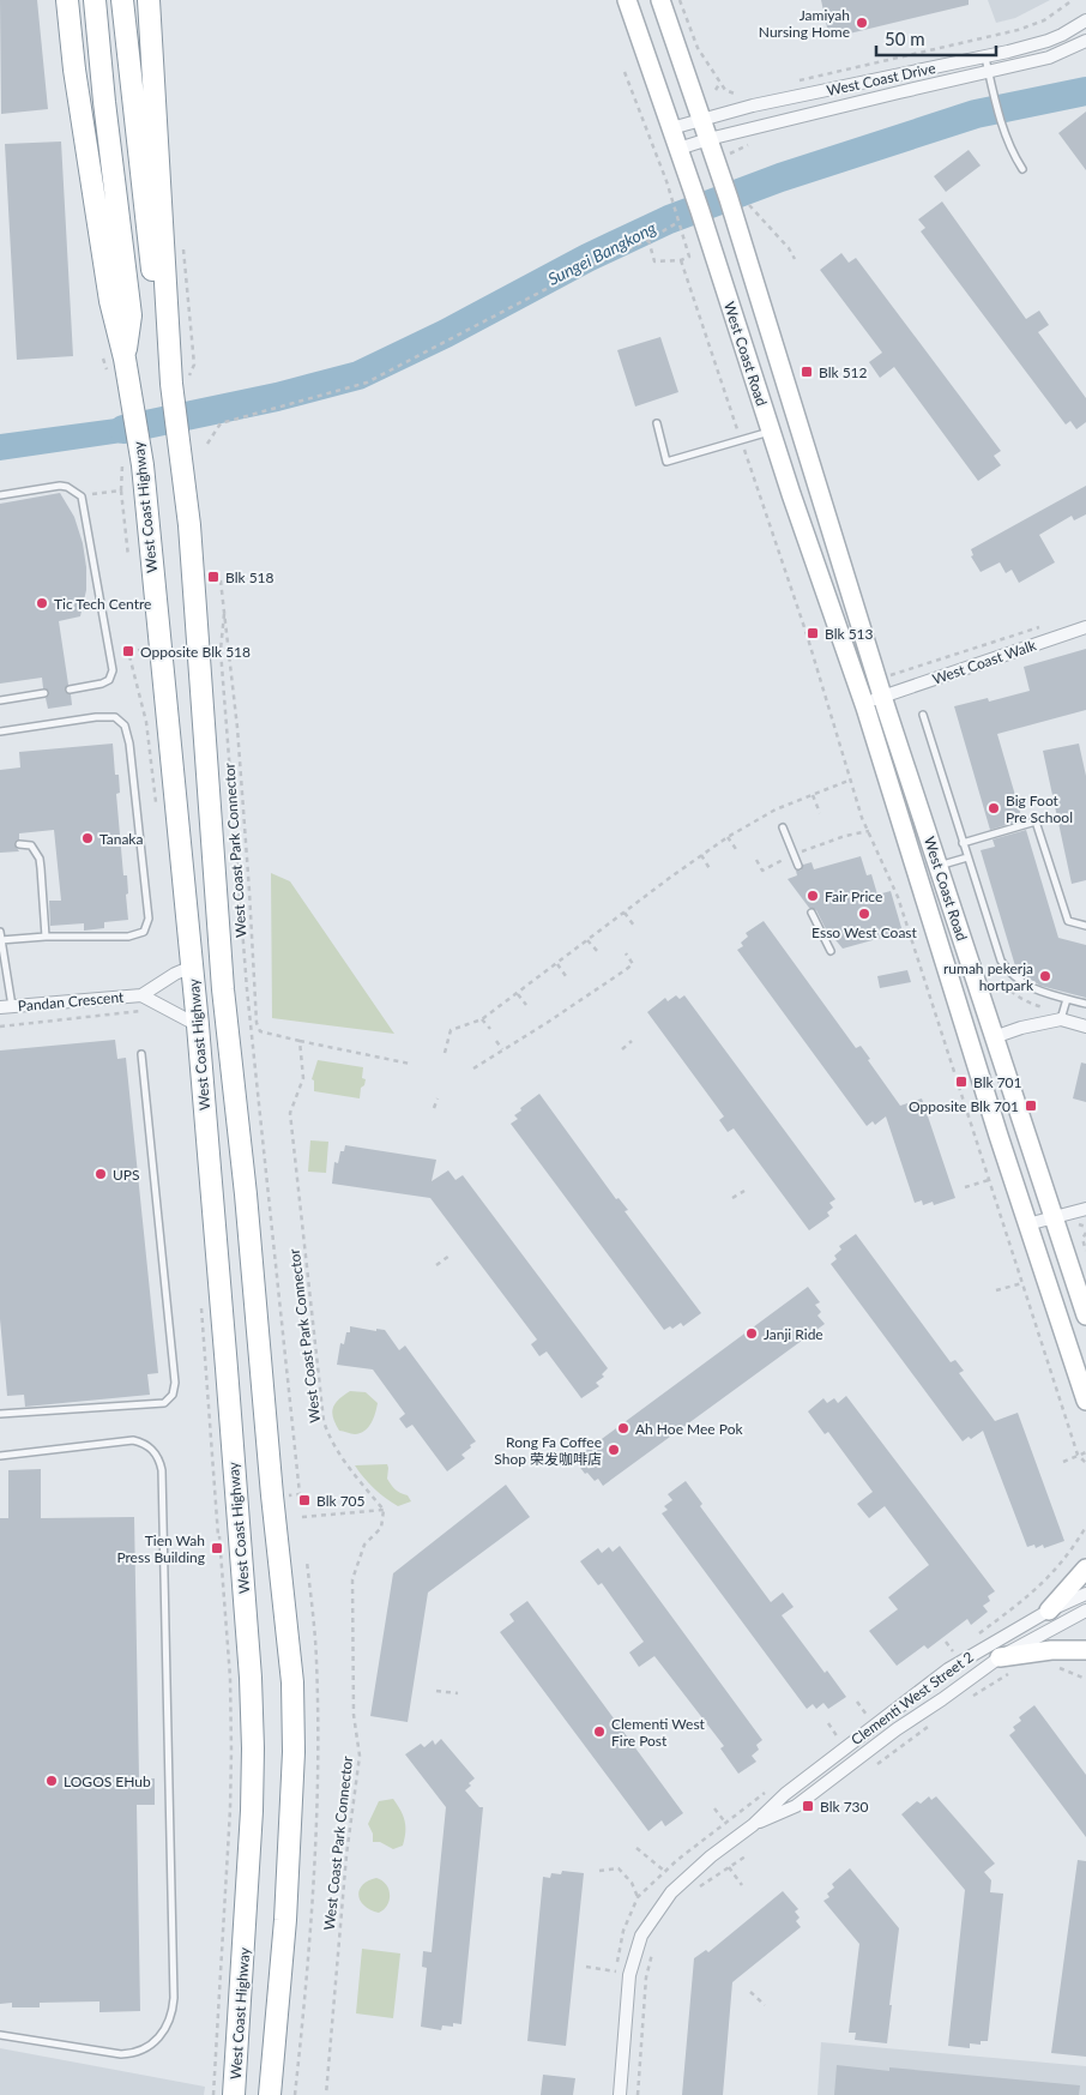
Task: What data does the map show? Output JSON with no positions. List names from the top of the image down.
{
  "streets": {
    "highway": ["West Coast Highway"],
    "main road": ["West Coast Road"],
    "street": [
      "West Coast Drive",
      "West Coast Walk",
      "Pandan Crescent",
      "Clementi West Street 2"
    ],
    "path": ["West Coast Park Connector"]
  },
  "crossings": [
    ["West Coast Drive", "West Coast Road"],
    ["West Coast Road", "West Coast Walk"],
    ["West Coast Highway", "Pandan Crescent"]
  ],
  "water": ["Sungei Bangkong"],
  "places": {
    "other": [
      "Jamiyah Nursing Home",
      "Tic Tech Centre",
      "Big Foot Pre School",
      "Tanaka",
      "Fair Price",
      "Esso West Coast",
      "rumah pekerja hortpark",
      "UPS",
      "Janji Ride",
      "Ah Hoe Mee Pok",
      "Rong Fa Coffee Shop 荣发咖啡店",
      "Clementi West Fire Post",
      "LOGOS EHub"
    ],
    "transit": [
      "Blk 512",
      "Blk 518",
      "Blk 513",
      "Opposite Blk 518",
      "Blk 701",
      "Opposite Blk 701",
      "Blk 705",
      "Tien Wah Press Building",
      "Blk 730"
    ]
  },
  "scale_bar": "50 m"
}
